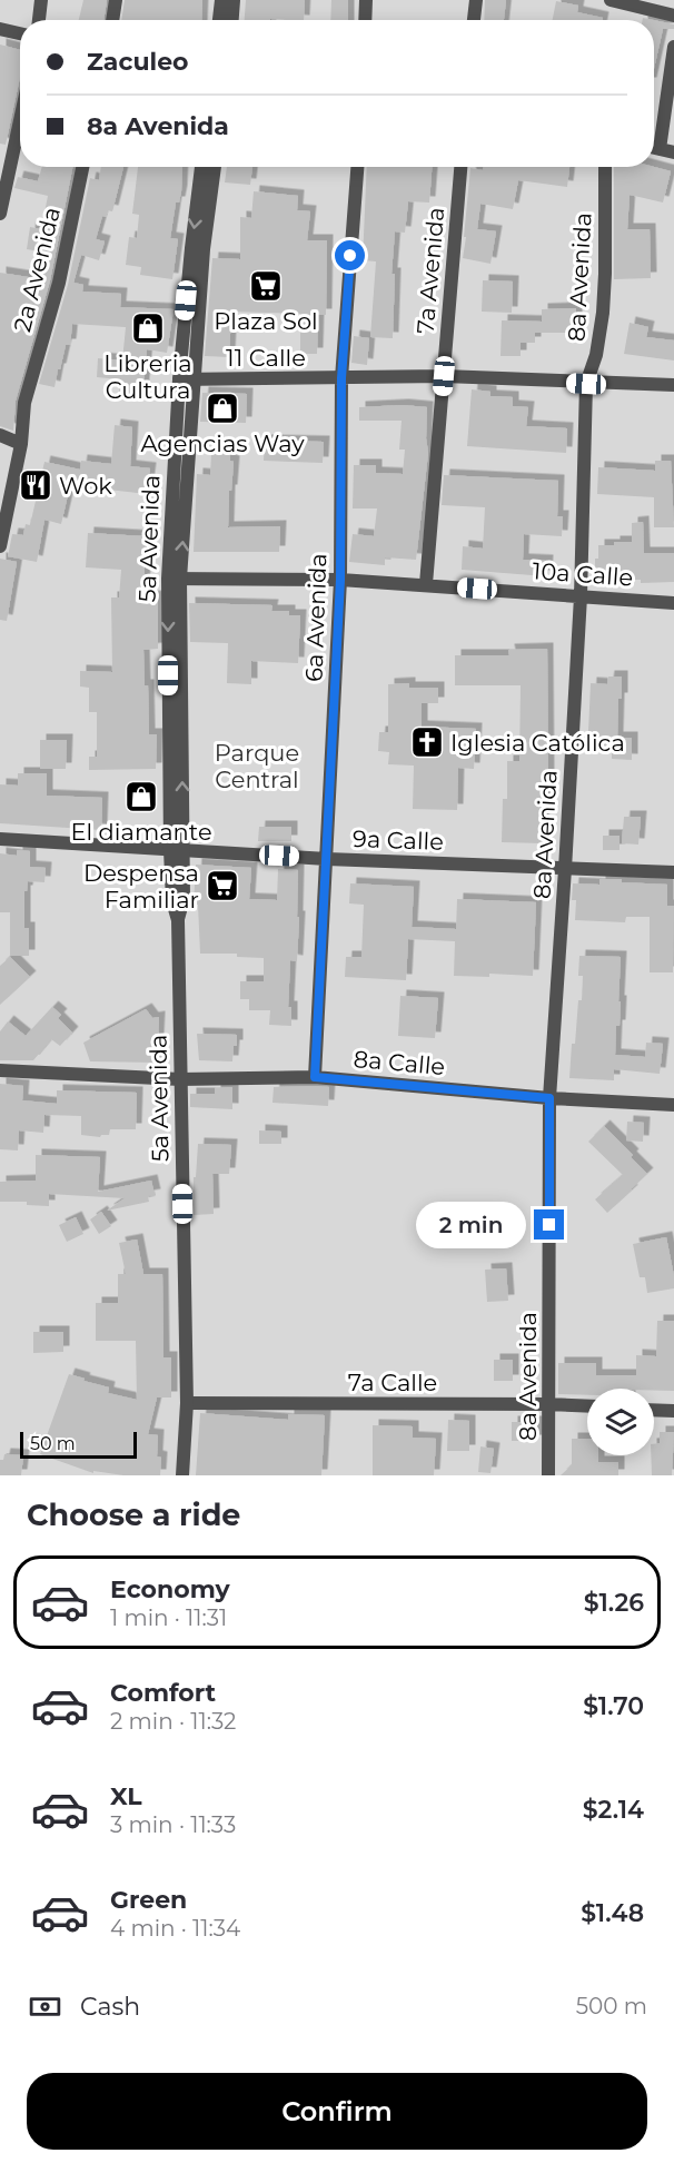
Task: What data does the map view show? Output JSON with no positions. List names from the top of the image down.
{
  "streets": {
    "street": [
      "2a Avenida",
      "7a Avenida",
      "8a Avenida",
      "11 Calle",
      "5a Avenida",
      "10a Calle",
      "6a Avenida",
      "9a Calle",
      "8a Calle",
      "7a Calle"
    ]
  },
  "crossings": [
    ["7a Avenida", "11 Calle"],
    ["7a Avenida", "10a Calle"],
    ["8a Avenida", "11 Calle"],
    ["8a Avenida", "10a Calle"],
    ["8a Avenida", "9a Calle"],
    ["8a Avenida", "8a Calle"],
    ["8a Avenida", "7a Calle"],
    ["11 Calle", "5a Avenida"],
    ["11 Calle", "6a Avenida"],
    ["5a Avenida", "10a Calle"],
    ["5a Avenida", "9a Calle"],
    ["5a Avenida", "8a Calle"],
    ["5a Avenida", "7a Calle"],
    ["10a Calle", "6a Avenida"],
    ["6a Avenida", "9a Calle"],
    ["6a Avenida", "8a Calle"]
  ],
  "parks": ["Parque Central"],
  "places": {
    "supermarket": ["Plaza Sol", "Despensa Familiar"],
    "shop": ["Libreria Cultura", "Agencias Way", "El diamante"],
    "restaurant": ["Wok"],
    "church": ["Iglesia Católica"]
  },
  "scale_bar": "50 m",
  "page": {
    "banner": ["Zaculeo", "8a Avenida"],
    "bubble": "2 min",
    "scale": "50 m",
    "heading": "Choose a ride",
    "list": [
      {
        "name": "Economy",
        "note": "1 min · 11:31",
        "value": "$1.26"
      },
      {
        "name": "Comfort",
        "note": "2 min · 11:32",
        "value": "$1.70"
      },
      {
        "name": "XL",
        "note": "3 min · 11:33",
        "value": "$2.14"
      },
      {
        "name": "Green",
        "note": "4 min · 11:34",
        "value": "$1.48"
      }
    ],
    "pay": ["Cash", "500 m"],
    "buttons": "Confirm"
  }
}
